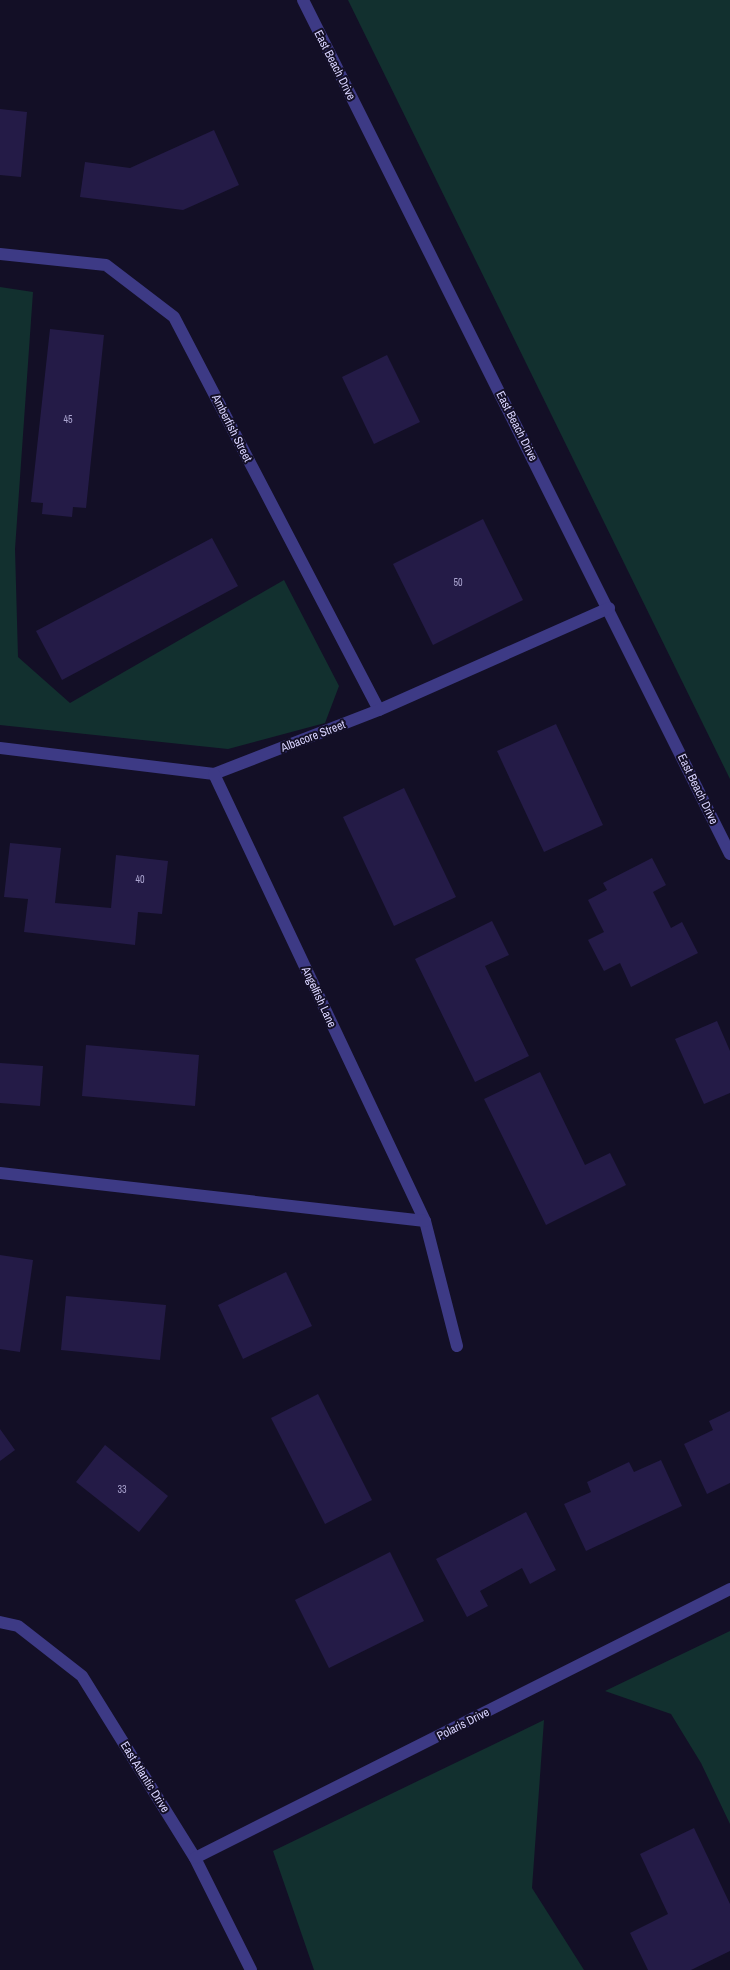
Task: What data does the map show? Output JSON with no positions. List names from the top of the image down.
{
  "streets": {
    "street": [
      "East Beach Drive",
      "Amberfish Street",
      "Albacore Street",
      "Angelfish Lane",
      "Polaris Drive",
      "East Atlantic Drive"
    ]
  },
  "crossings": [
    ["East Beach Drive", "Albacore Street"],
    ["Amberfish Street", "Albacore Street"],
    ["Albacore Street", "Angelfish Lane"],
    ["Polaris Drive", "East Atlantic Drive"]
  ],
  "house_numbers": [
    "45",
    "50",
    "40",
    "33"
  ]
}
